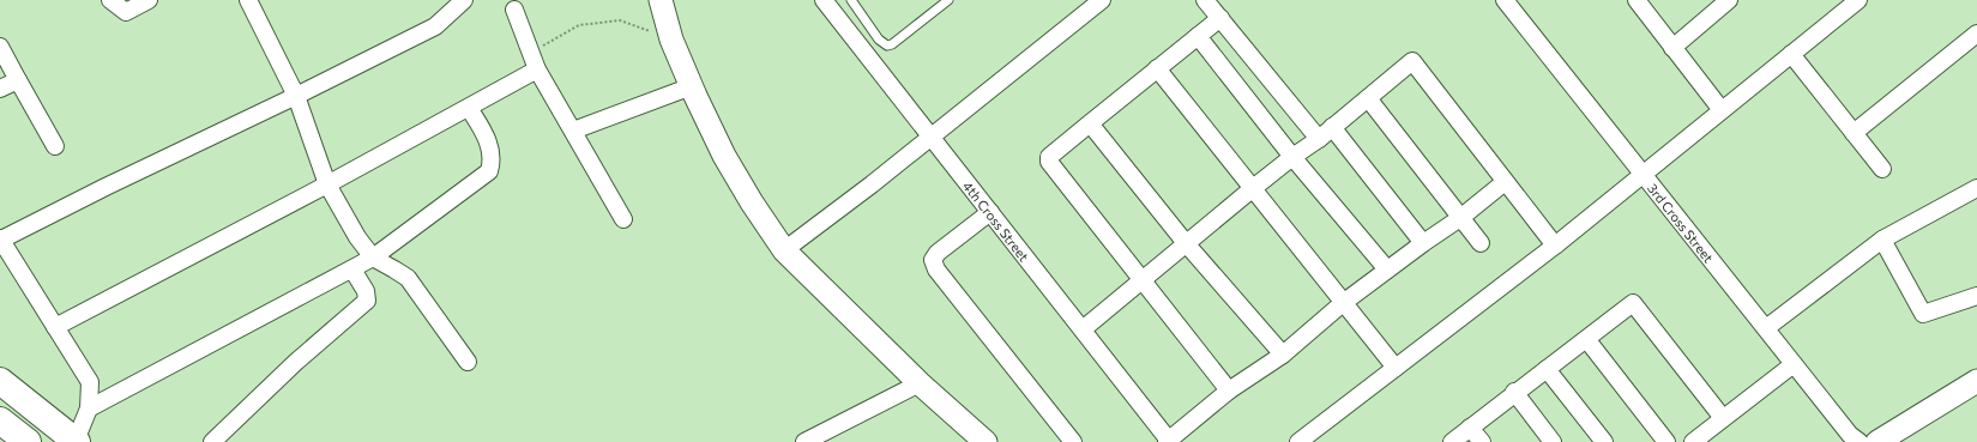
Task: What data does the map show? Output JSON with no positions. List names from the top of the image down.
{
  "streets": {
    "street": ["4th Cross Street", "3rd Cross Street"]
  }
}
